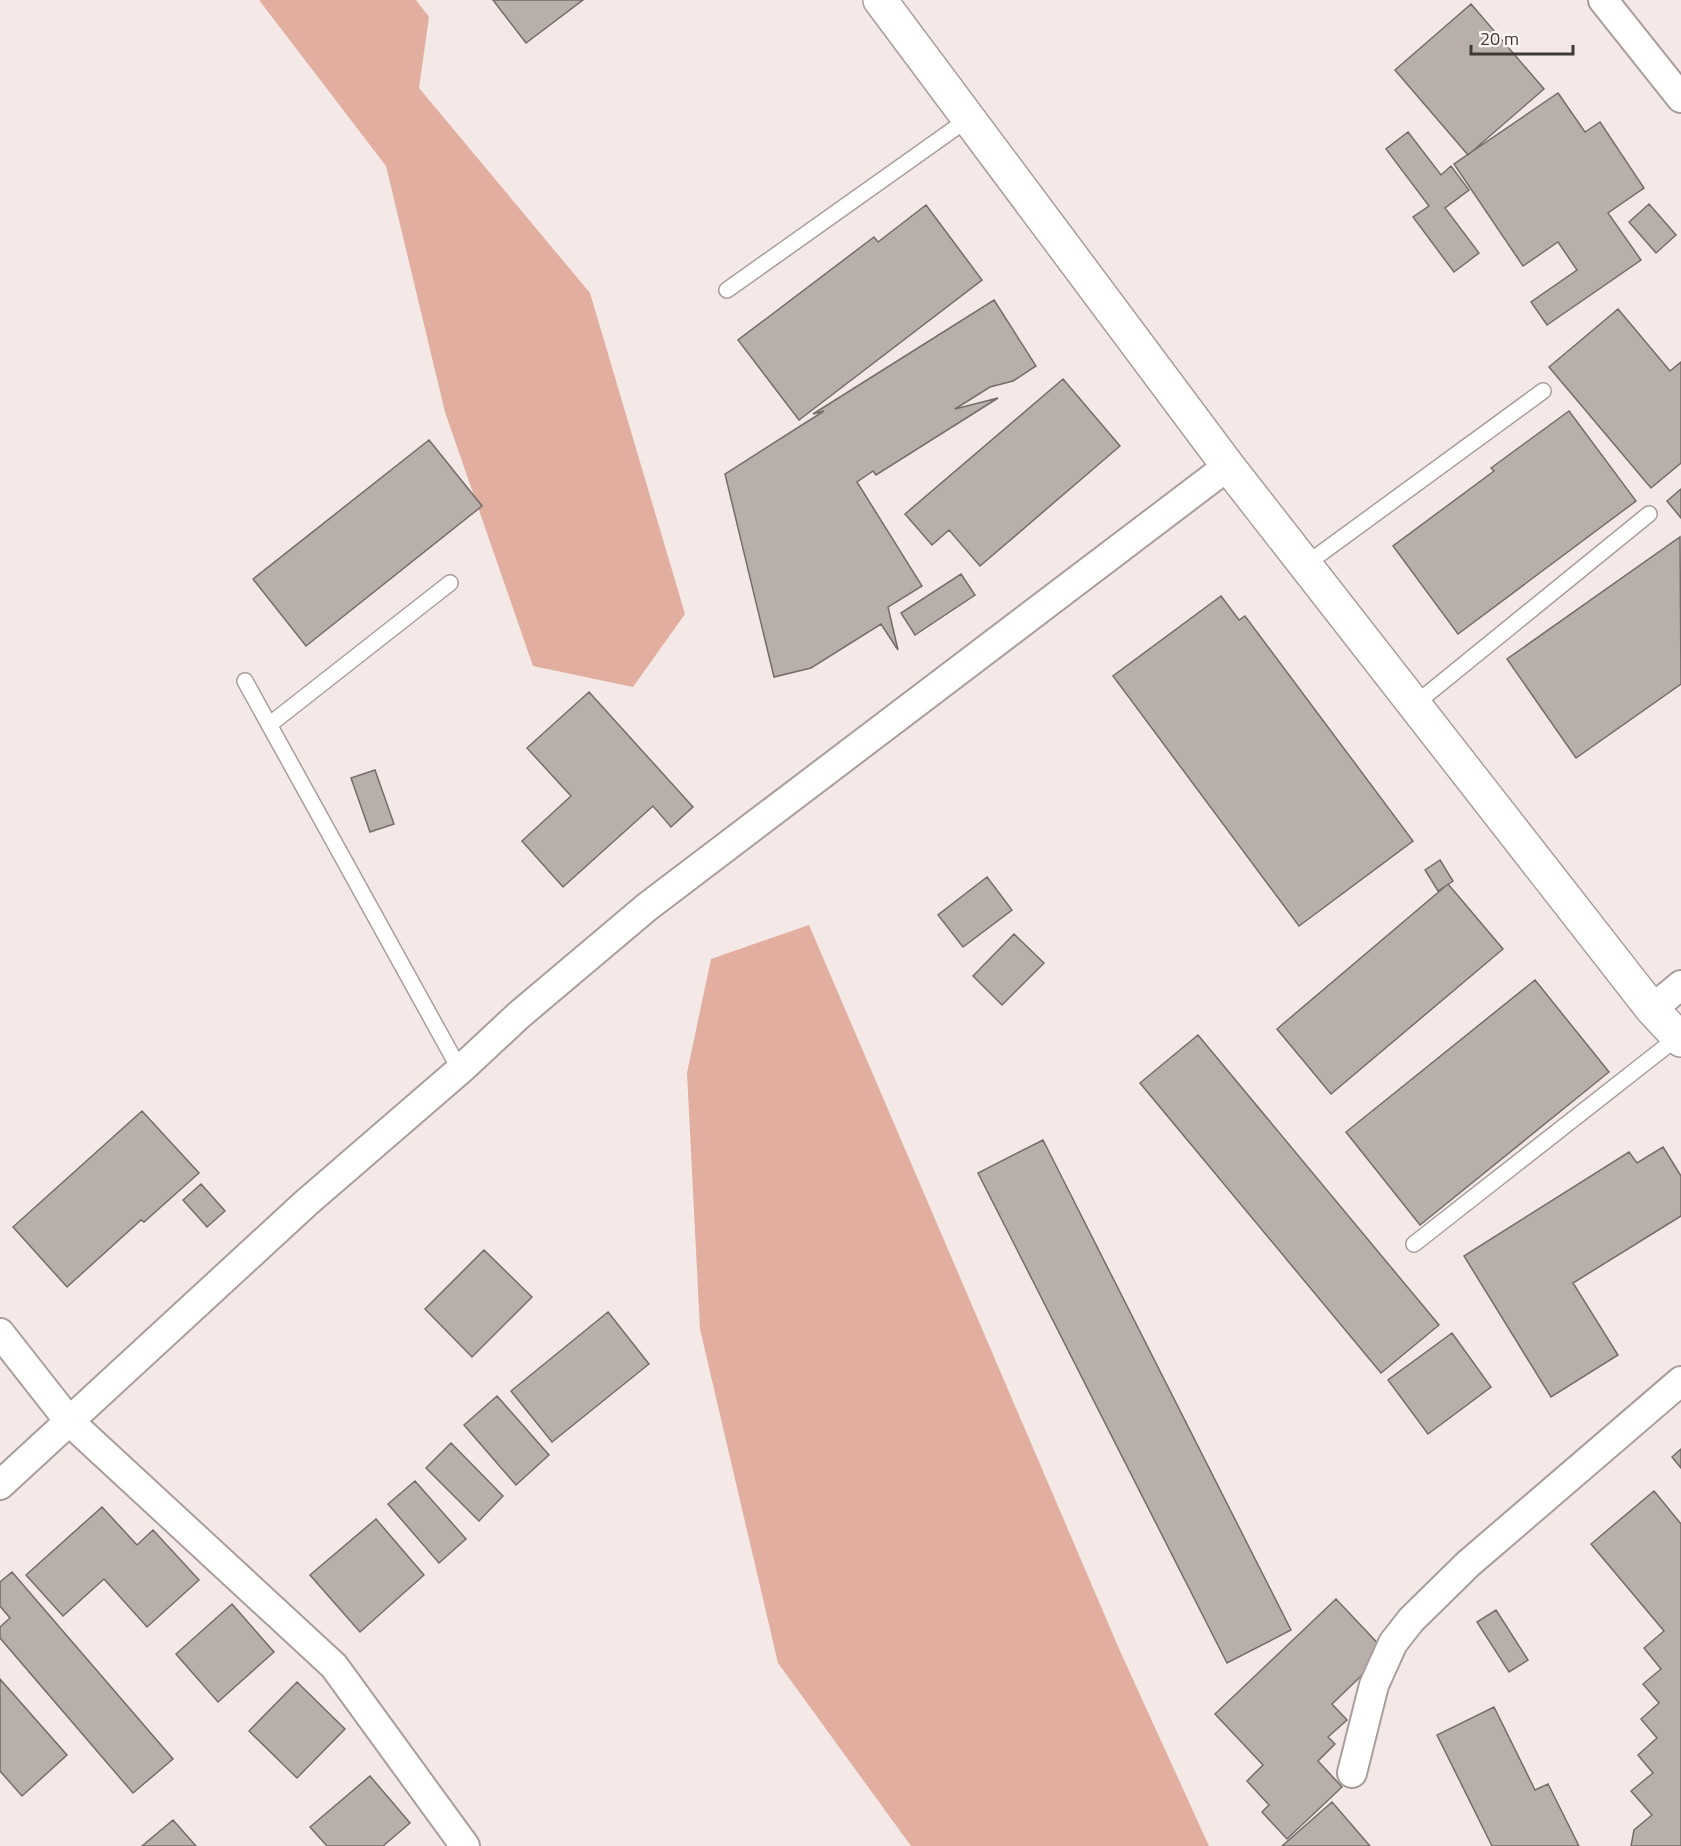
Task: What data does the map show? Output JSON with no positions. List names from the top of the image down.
{
  "scale_bar": "20 m"
}
